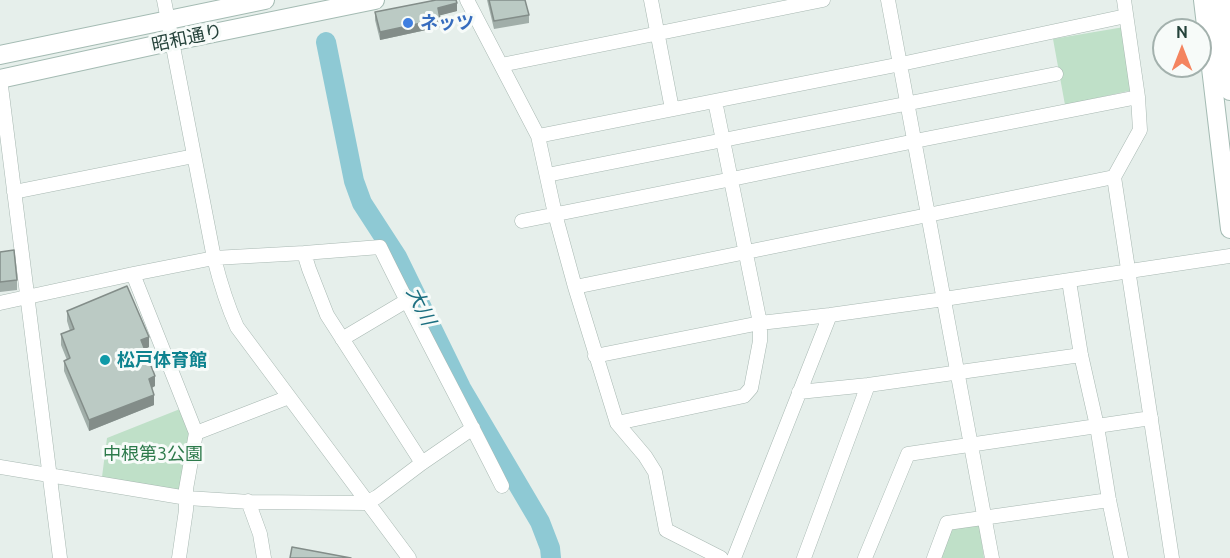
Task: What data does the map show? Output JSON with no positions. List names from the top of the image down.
{
  "streets": {
    "street": ["昭和通り"]
  },
  "water": ["大川"],
  "parks": ["中根第3公園"],
  "places": ["ネッツ", "松戸体育館"],
  "north": "top"
}
